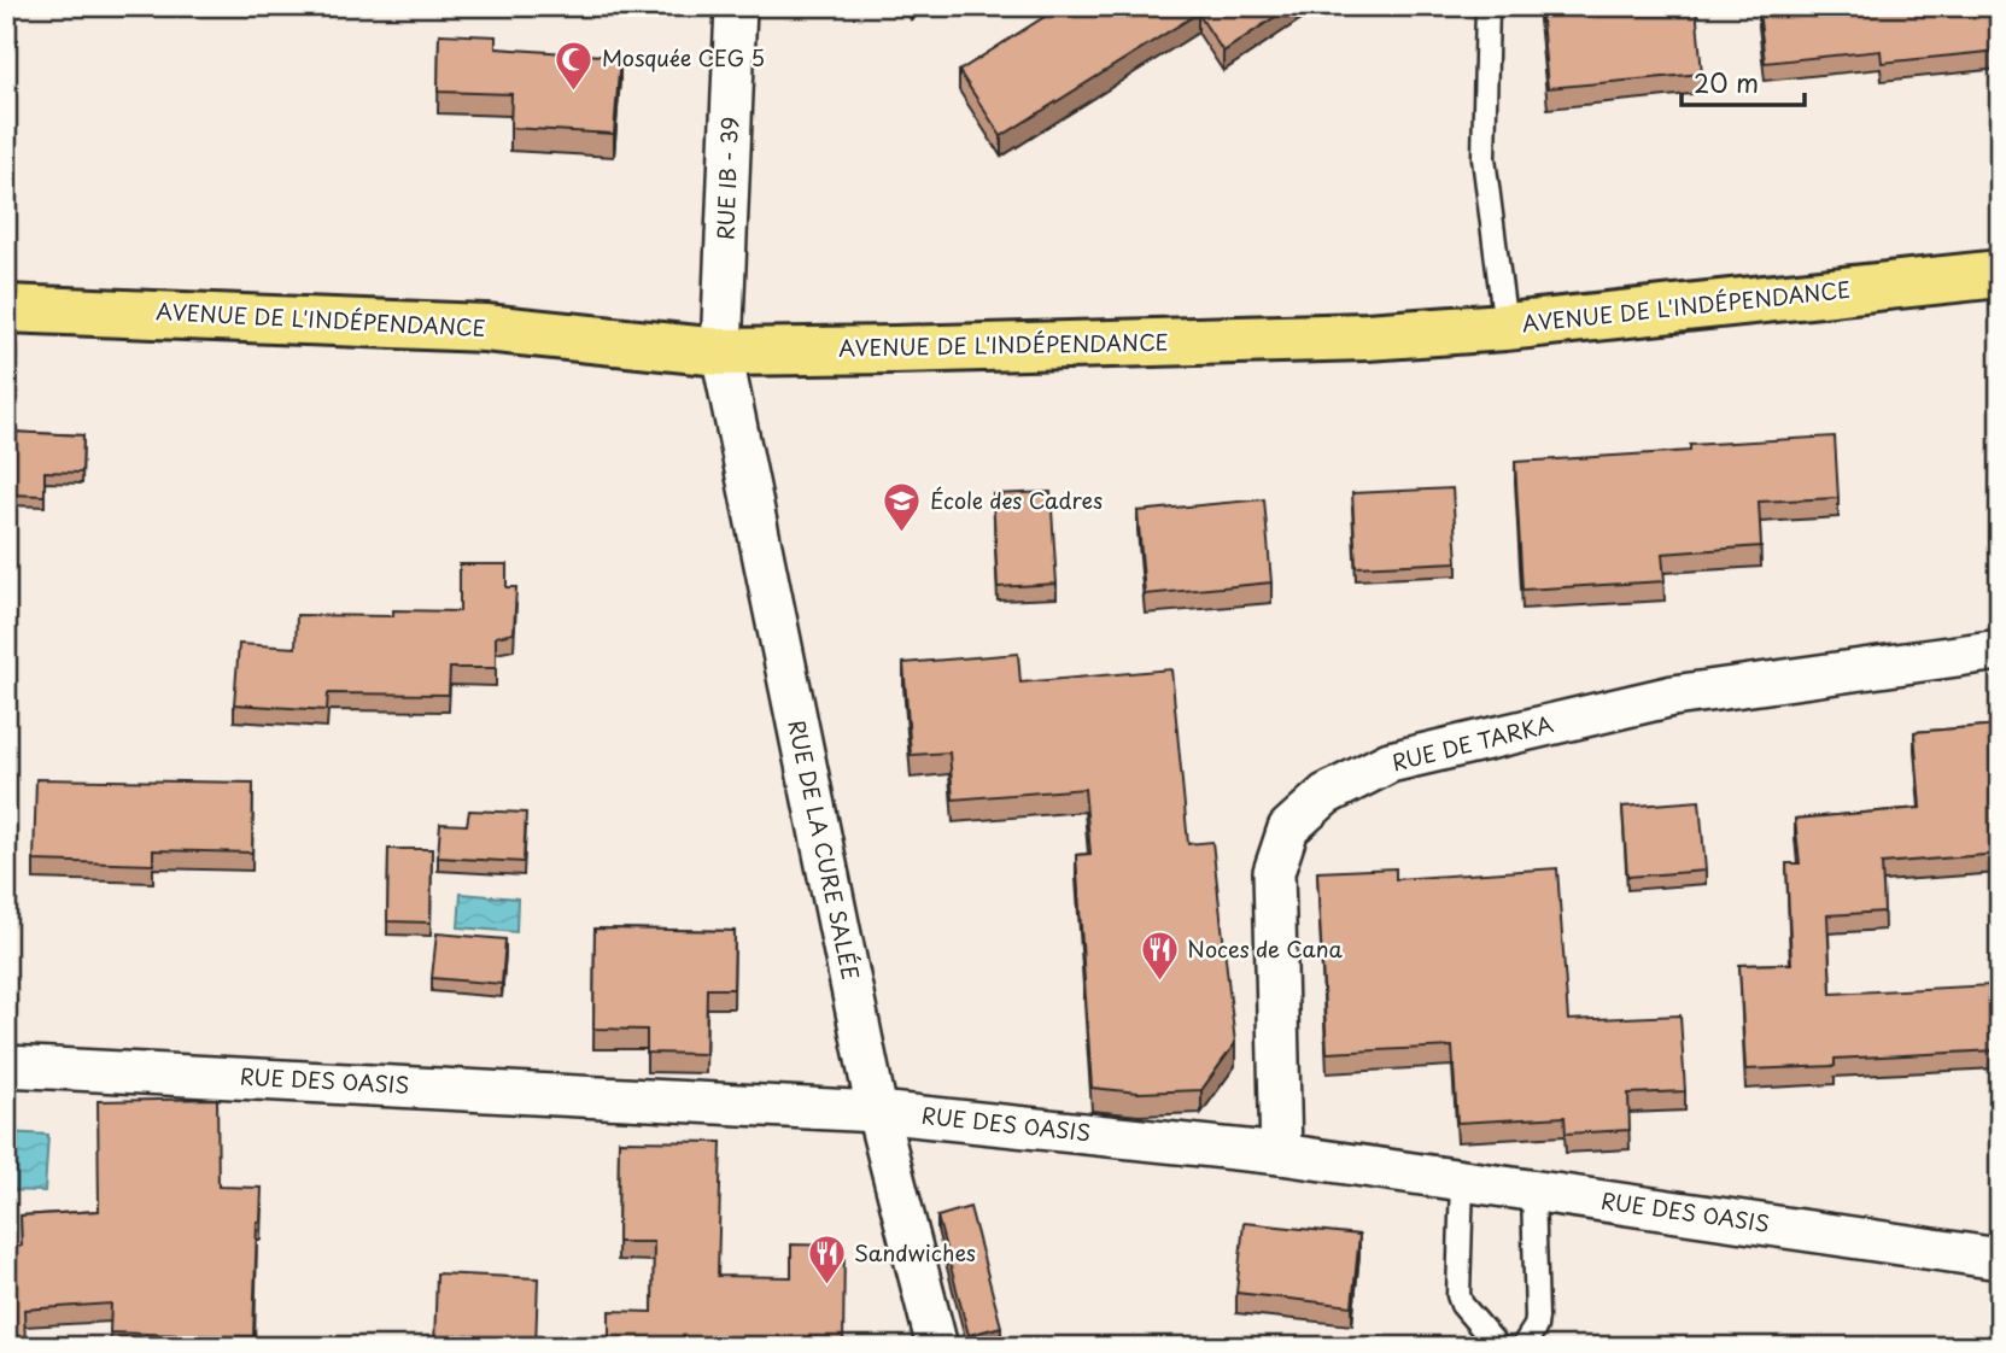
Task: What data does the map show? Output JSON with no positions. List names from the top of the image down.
{
  "streets": {
    "highway": ["AVENUE DE L'INDÉPENDANCE"],
    "street": [
      "RUE IB - 39",
      "RUE DE TARKA",
      "RUE DE LA CURE SALÉE",
      "RUE DES OASIS"
    ]
  },
  "crossings": [
    ["RUE IB - 39", "AVENUE DE L'INDÉPENDANCE"],
    ["RUE IB - 39", "RUE DE LA CURE SALÉE"],
    ["AVENUE DE L'INDÉPENDANCE", "RUE DE LA CURE SALÉE"],
    ["RUE DE TARKA", "RUE DES OASIS"],
    ["RUE DE LA CURE SALÉE", "RUE DES OASIS"]
  ],
  "places": {
    "mosque": ["Mosquée CEG 5"],
    "school or university": ["École des Cadres"],
    "restaurant": ["Noces de Cana", "Sandwiches"]
  },
  "scale_bar": "20 m"
}
